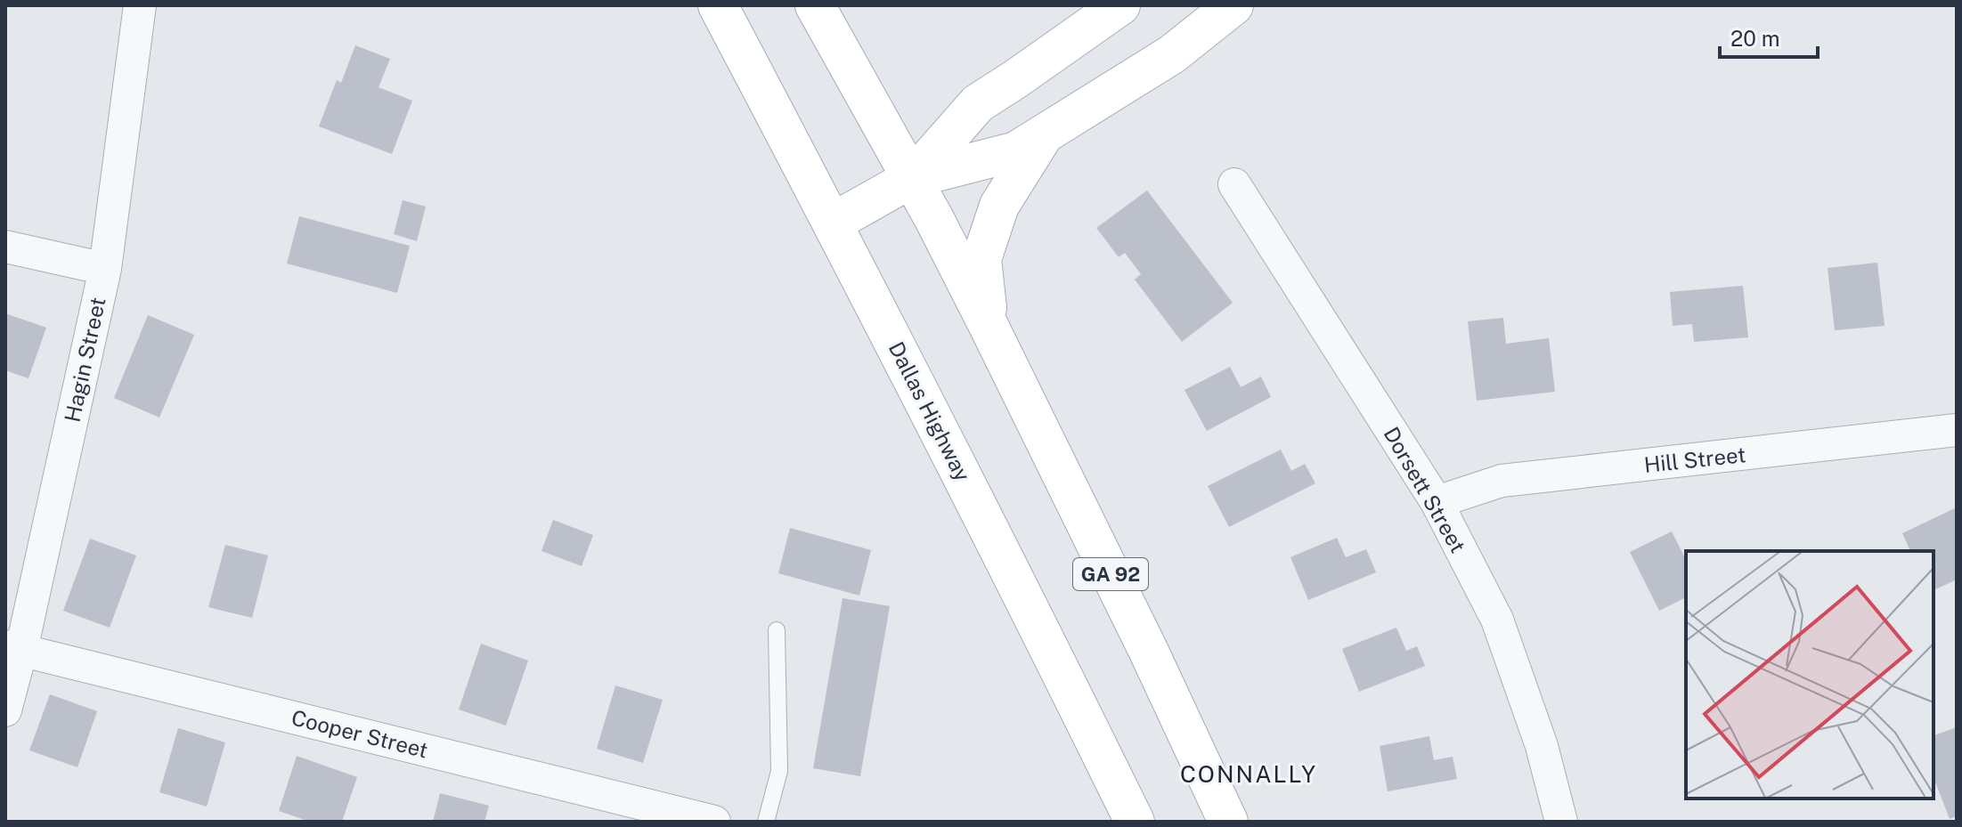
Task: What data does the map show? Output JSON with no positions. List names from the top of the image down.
{
  "streets": {
    "main road": ["Dallas Highway", "GA 92"],
    "street": [
      "Hagin Street",
      "Hill Street",
      "Dorsett Street",
      "Cooper Street"
    ]
  },
  "crossings": [
    ["Hagin Street", "Cooper Street"],
    ["Hill Street", "Dorsett Street"]
  ],
  "districts": ["CONNALLY"],
  "scale_bar": "20 m"
}
